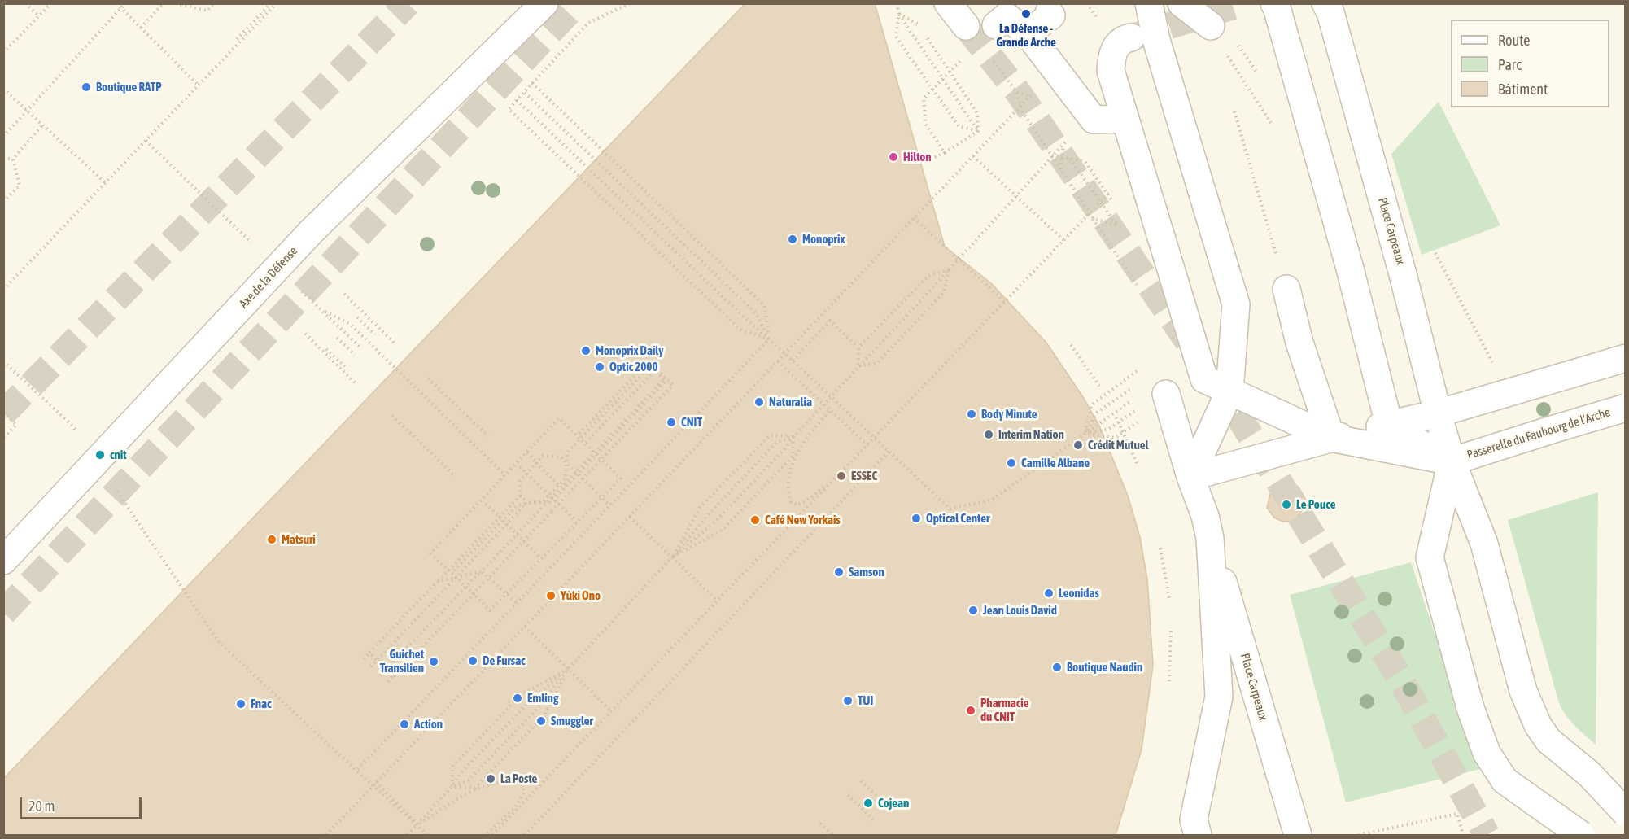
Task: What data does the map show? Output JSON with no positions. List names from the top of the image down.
{
  "streets": {
    "street": ["Place Carpeaux", "Axe de la Défense", "Passerelle du Faubourg de l'Arche"]
  },
  "crossings": [
    ["Place Carpeaux", "Passerelle du Faubourg de l'Arche"]
  ],
  "places": [
    "La Défense - Grande Arche",
    "Boutique RATP",
    "Hilton",
    "Monoprix",
    "Monoprix Daily",
    "Optic 2000",
    "Naturalia",
    "Body Minute",
    "CNIT",
    "Interim Nation",
    "Crédit Mutuel",
    "cnit",
    "Camille Albane",
    "ESSEC",
    "Le Pouce",
    "Optical Center",
    "Café New Yorkais",
    "Matsuri",
    "Samson",
    "Leonidas",
    "Yùki Ono",
    "Jean Louis David",
    "De Fursac",
    "Guichet Transilien",
    "Boutique Naudin",
    "Emling",
    "TUI",
    "Fnac",
    "Pharmacie du CNIT",
    "Smuggler",
    "Action",
    "La Poste",
    "Cojean"
  ],
  "legend": ["Route", "Parc", "Bâtiment"],
  "scale_bar": "20 m"
}
